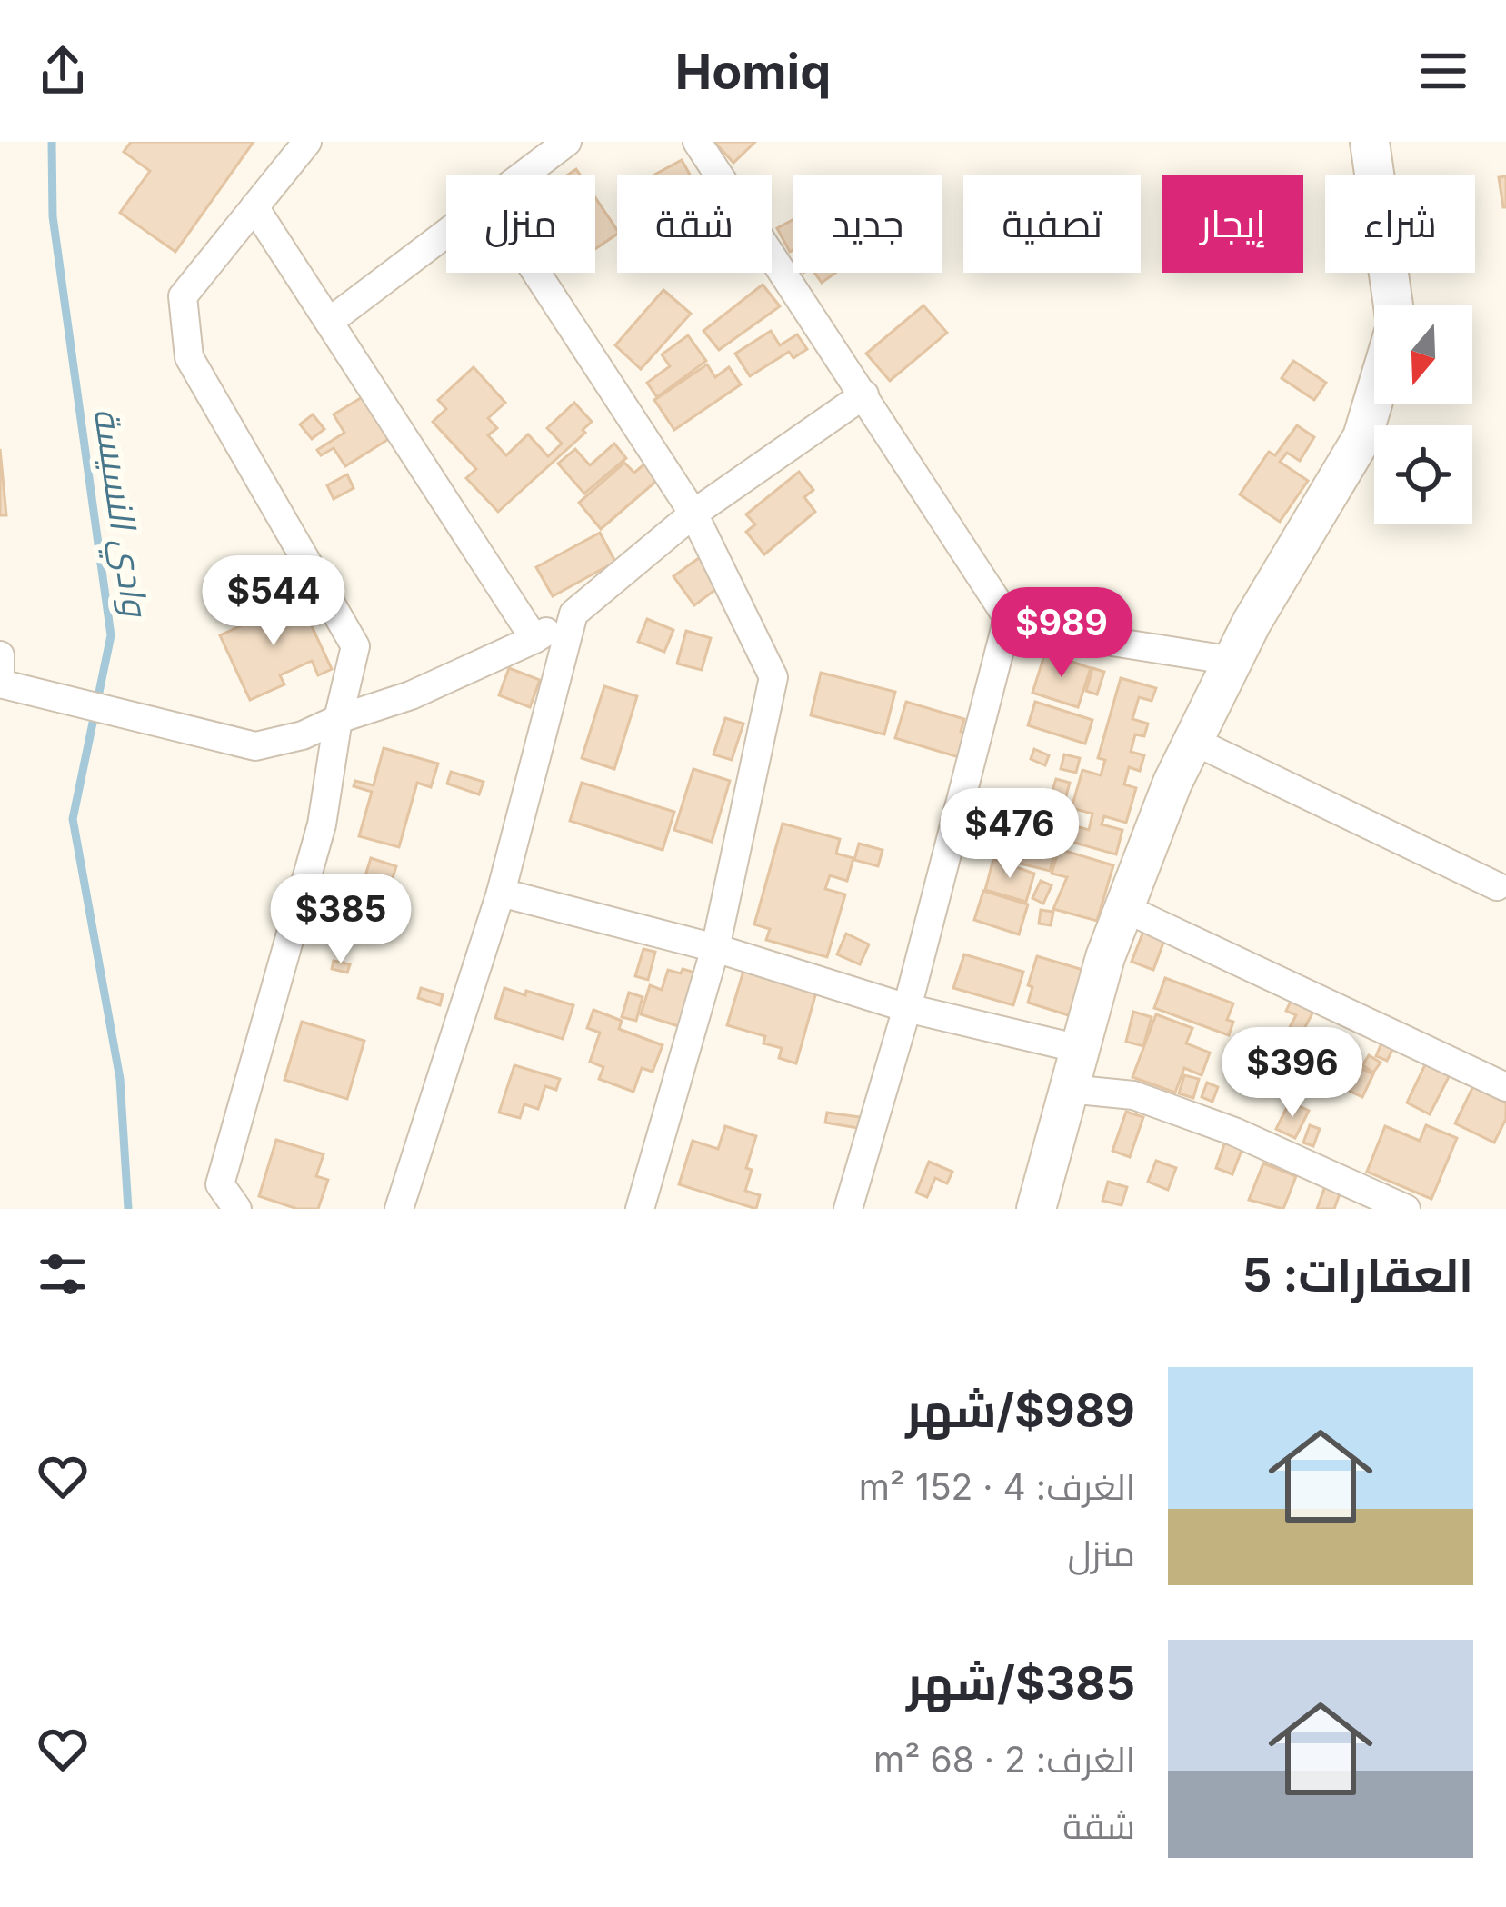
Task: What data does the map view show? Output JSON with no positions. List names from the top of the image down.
{
  "water": ["وادي النسيسة"],
  "north": "bottom",
  "page": {
    "header": "Homiq",
    "chip": [
      "شراء",
      "إيجار",
      "تصفية",
      "جديد",
      "شقة",
      "منزل"
    ],
    "price": [
      "$544",
      "$989",
      "$476",
      "$385",
      "$396"
    ],
    "heading": "العقارات: 5",
    "list": [
      {
        "name": "$989/شهر",
        "note": "الغرف: 4 · 152 m² · منزل"
      },
      {
        "name": "$385/شهر",
        "note": "الغرف: 2 · 68 m² · شقة"
      }
    ]
  }
}
